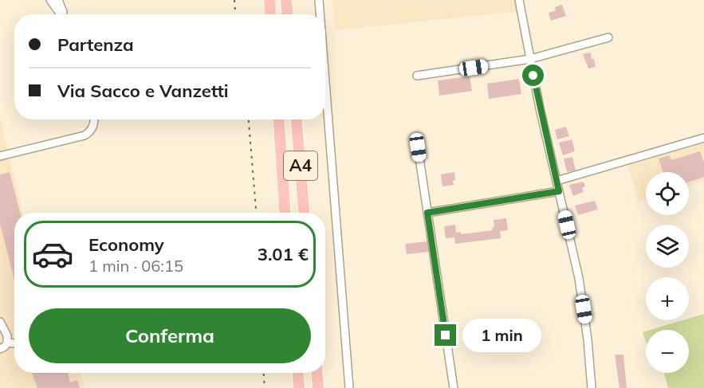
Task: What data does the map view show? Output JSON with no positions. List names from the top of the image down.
{
  "streets": {
    "highway": ["A4"]
  },
  "page": {
    "banner": ["Partenza", "Via Sacco e Vanzetti"],
    "map_buttons": ["+", "−"],
    "list": [
      {
        "name": "Economy",
        "note": "1 min · 06:15",
        "value": "3.01 €"
      }
    ],
    "buttons": "Conferma",
    "bubble": "1 min"
  }
}
